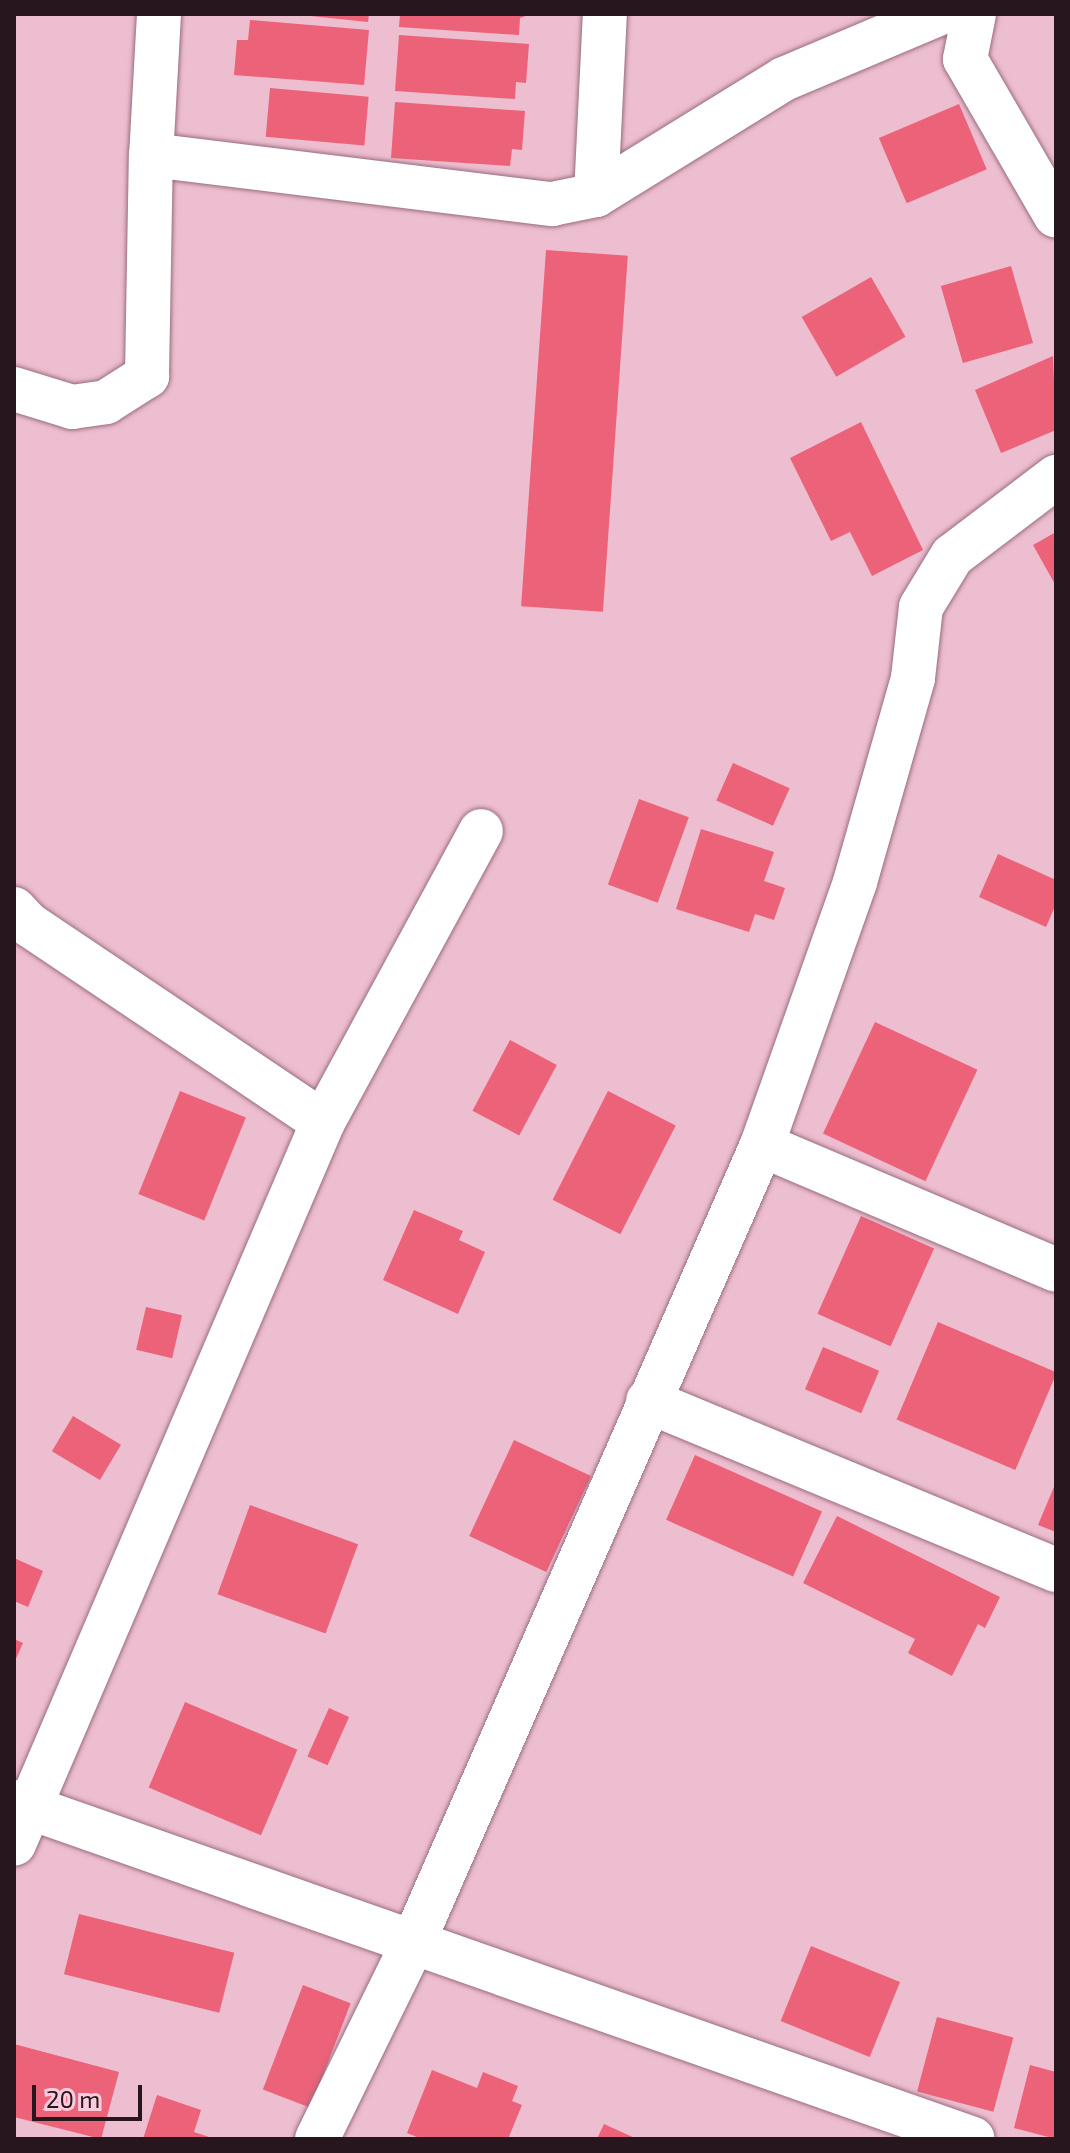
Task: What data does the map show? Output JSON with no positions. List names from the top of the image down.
{
  "scale_bar": "20 m"
}
